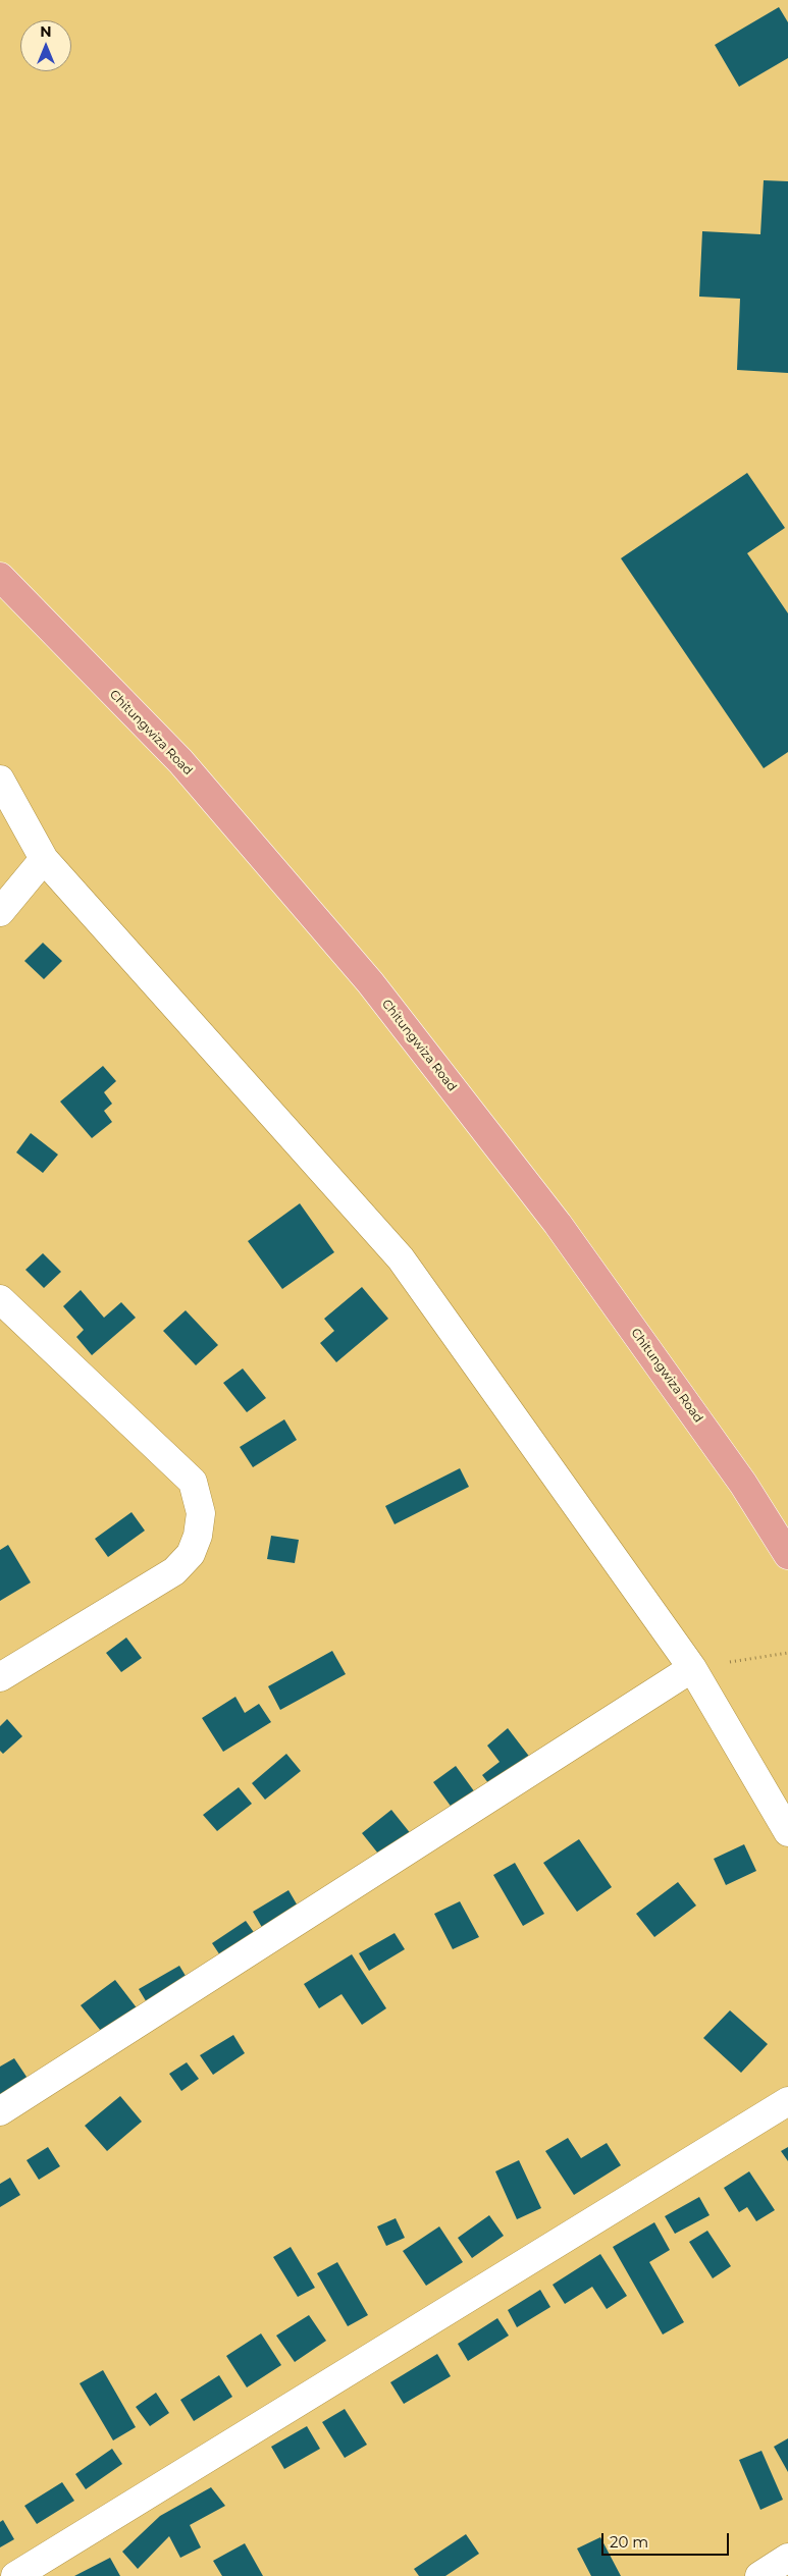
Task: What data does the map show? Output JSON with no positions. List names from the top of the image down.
{
  "streets": {
    "main road": ["Chitungwiza Road"]
  },
  "scale_bar": "20 m",
  "north": "top"
}
